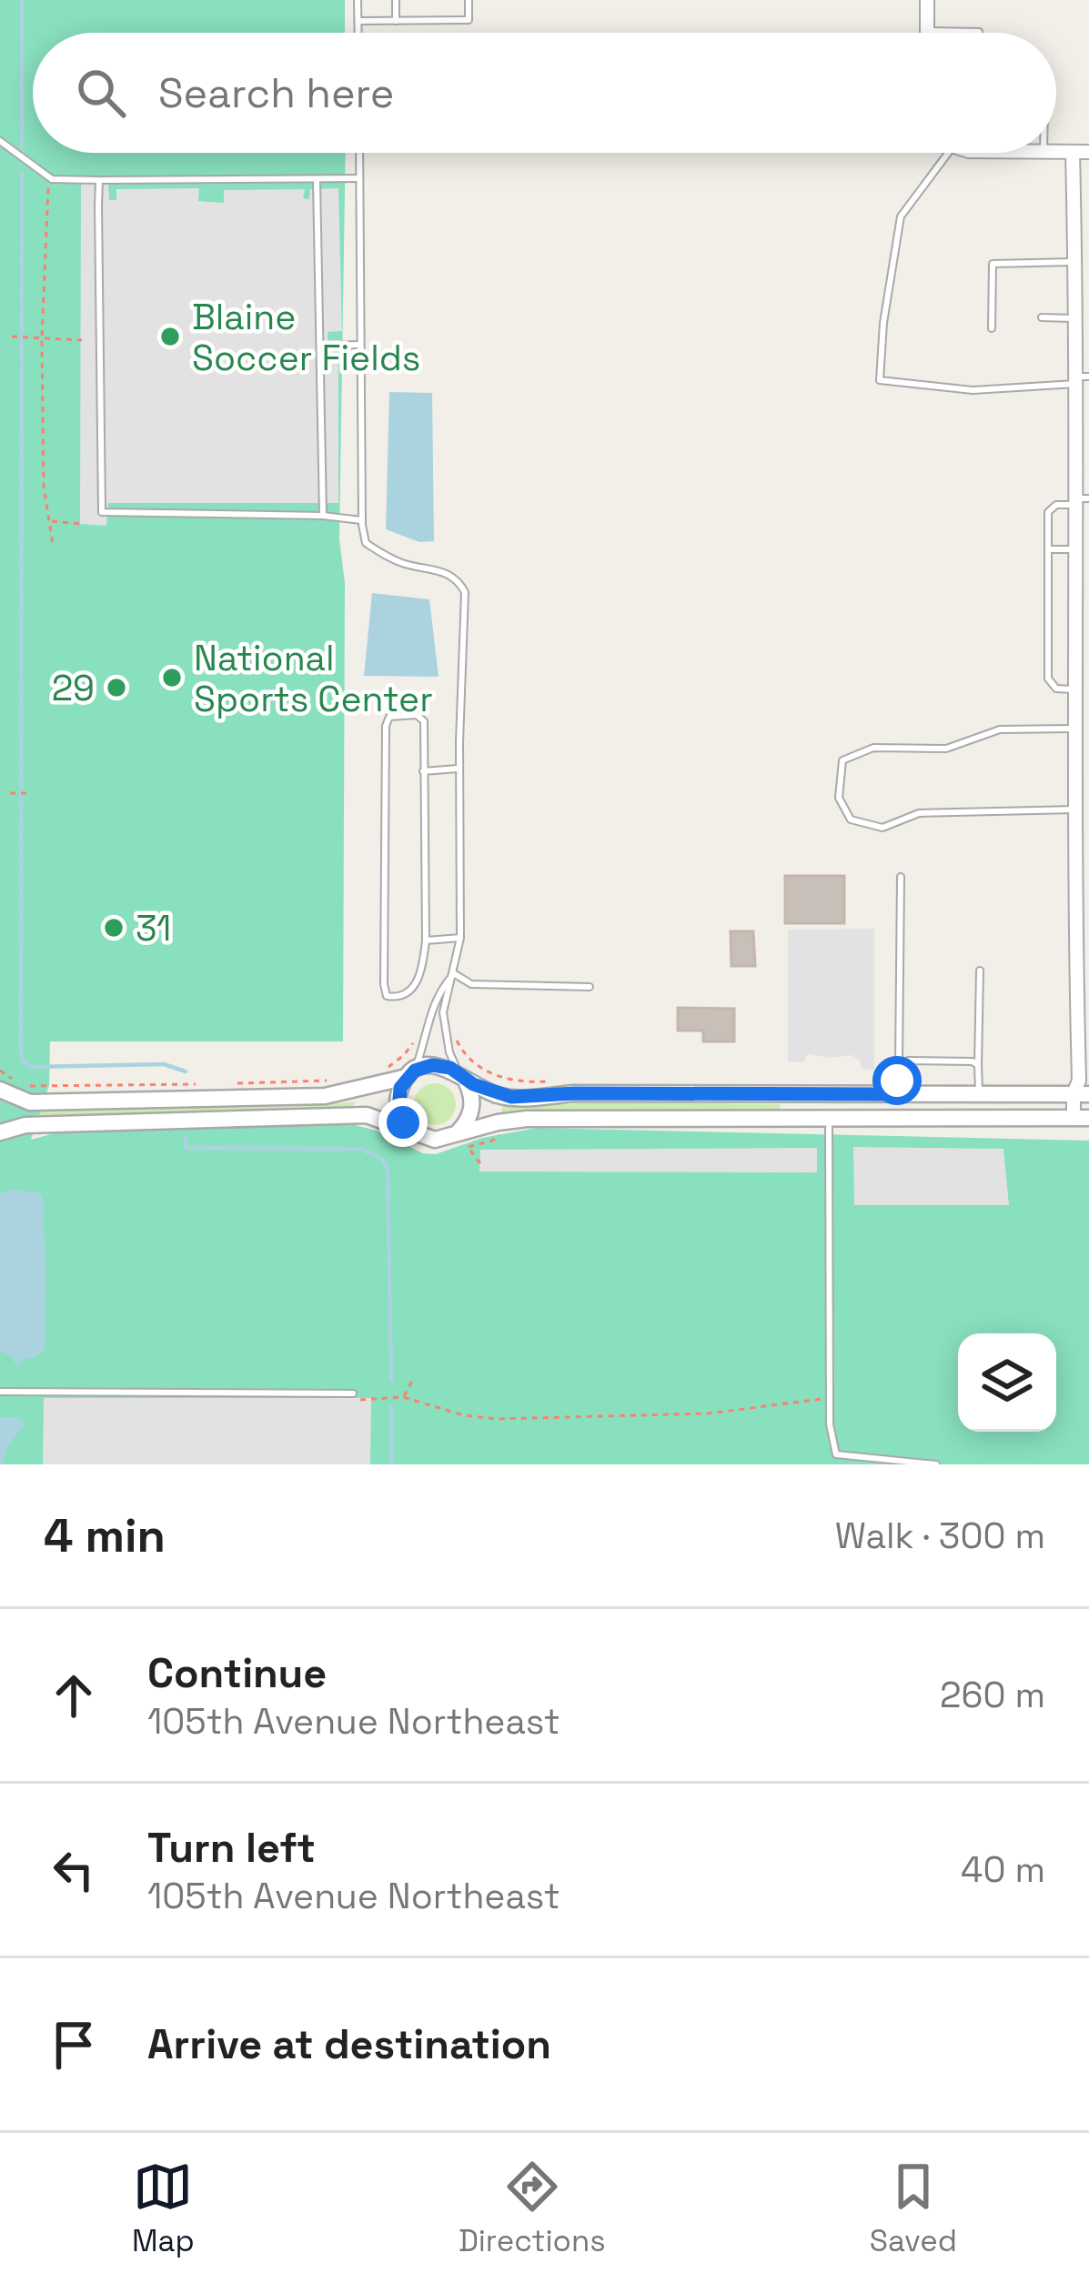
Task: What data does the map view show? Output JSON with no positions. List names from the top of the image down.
{
  "places": [
    "Blaine Soccer Fields",
    "National Sports Center",
    "29",
    "31"
  ],
  "page": {
    "search": "Search here",
    "heading": ["4 min", "Walk · 300 m"],
    "list": [
      ["Continue", "105th Avenue Northeast", "260 m"],
      ["Turn left", "105th Avenue Northeast", "40 m"],
      "Arrive at destination"
    ],
    "nav": ["Map", "Directions", "Saved"]
  }
}
